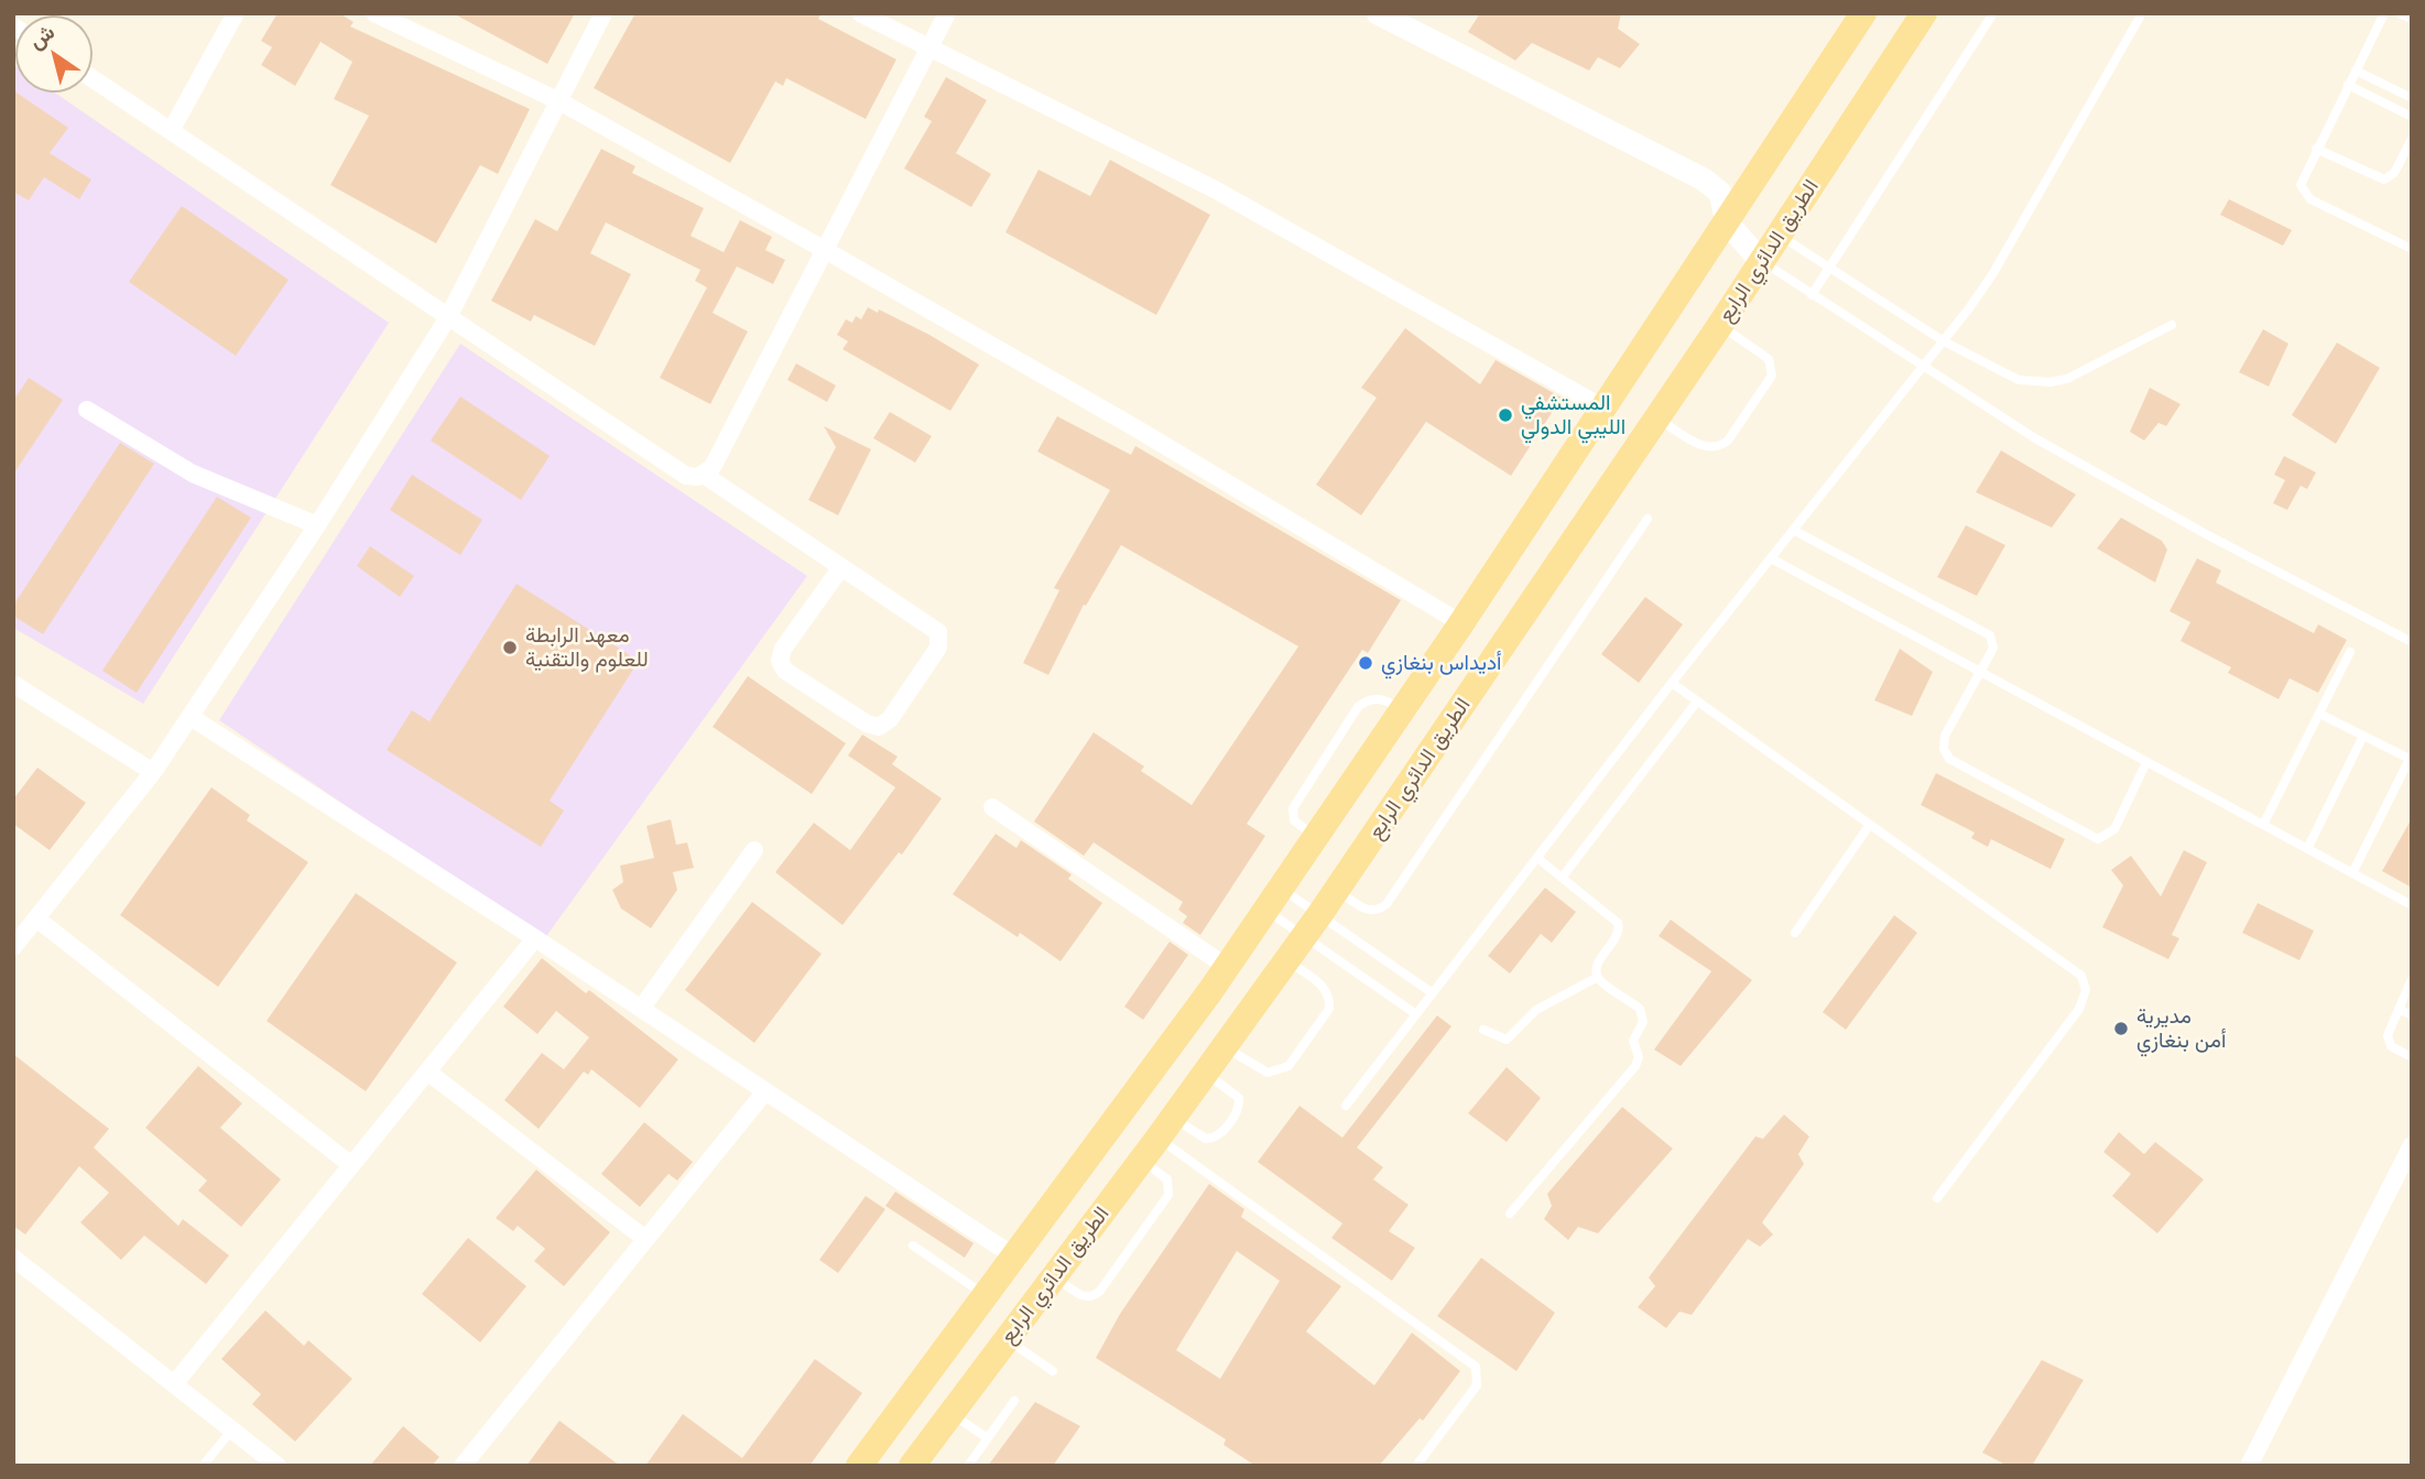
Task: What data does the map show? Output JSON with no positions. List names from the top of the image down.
{
  "streets": {
    "main road": ["الطريق الدائري الرابع"]
  },
  "places": [
    "المستشفي الليبي الدولي",
    "معهد الرابطة للعلوم والتقنية",
    "أديداس بنغازي",
    "مديرية أمن بنغازي"
  ],
  "north": "top left"
}
